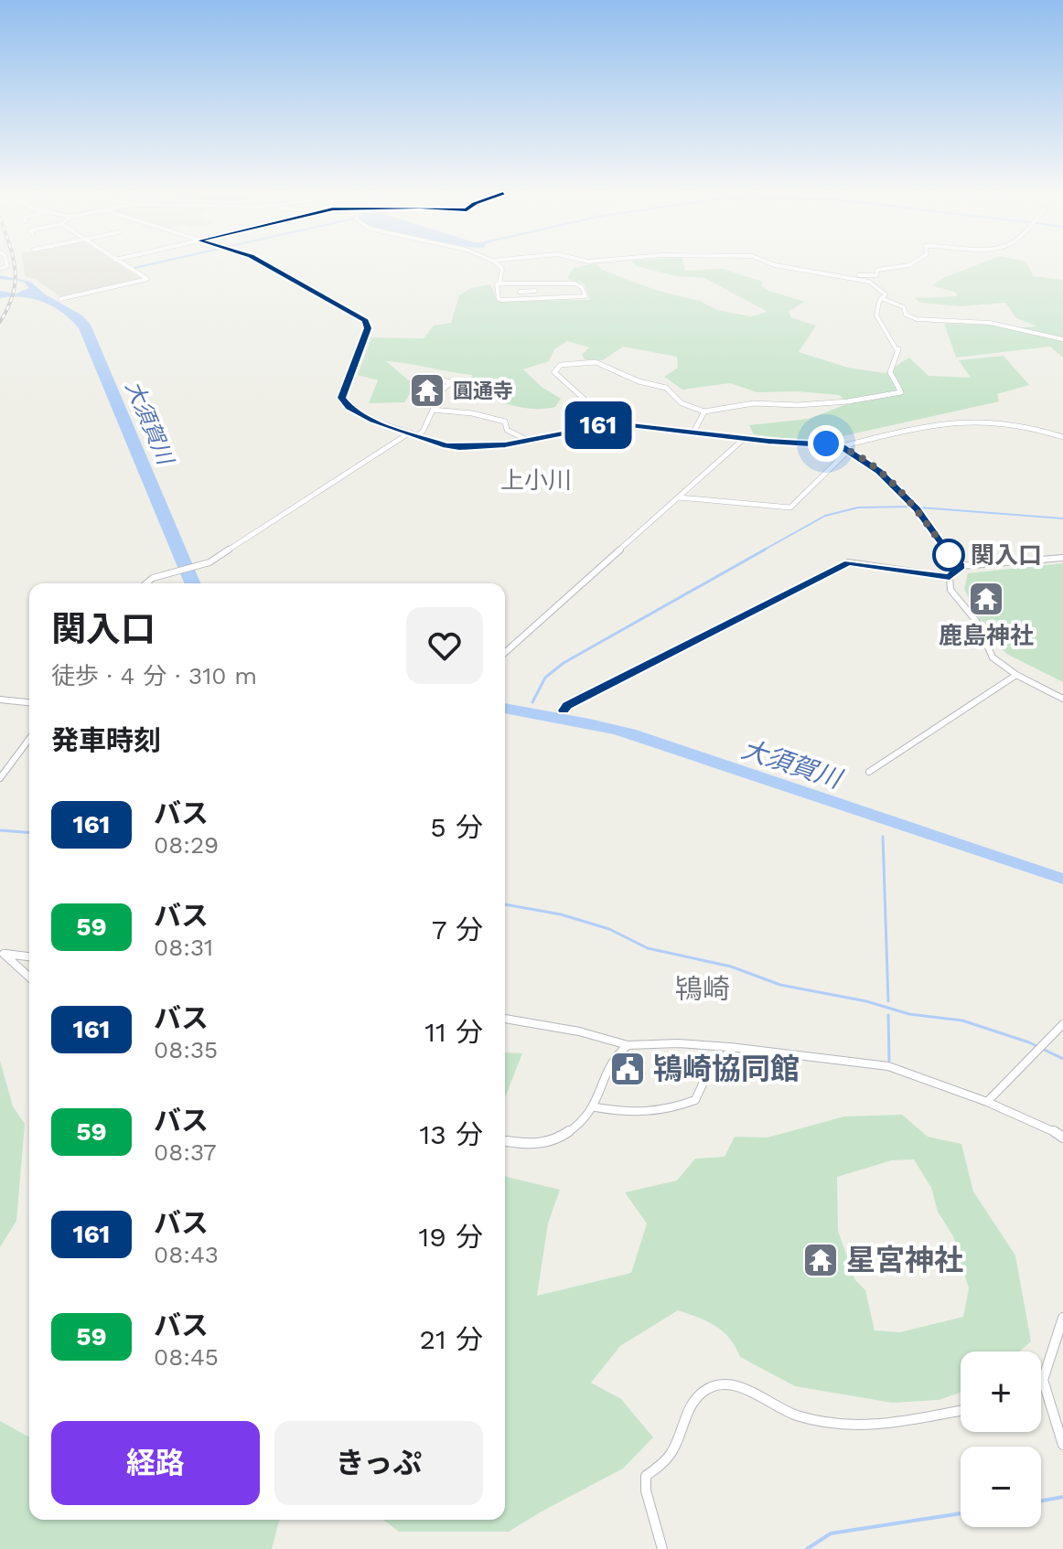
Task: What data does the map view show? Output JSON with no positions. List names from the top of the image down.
{
  "districts": ["上小川", "鴇崎"],
  "water": ["大須賀川"],
  "places": {
    "temple": ["圓通寺", "鹿島神社", "星宮神社"],
    "other": ["関入口"],
    "public building": ["鴇崎協同館"]
  },
  "lines": ["bus line 161"],
  "page": {
    "on_map": "161",
    "heading": [
      ["関入口", "徒歩 · 4 分 · 310 m"],
      "発車時刻"
    ],
    "list": [
      {
        "mark": "161",
        "name": "バス",
        "note": "08:29",
        "value": "5 分"
      },
      {
        "mark": "59",
        "name": "バス",
        "note": "08:31",
        "value": "7 分"
      },
      {
        "mark": "161",
        "name": "バス",
        "note": "08:35",
        "value": "11 分"
      },
      {
        "mark": "59",
        "name": "バス",
        "note": "08:37",
        "value": "13 分"
      },
      {
        "mark": "161",
        "name": "バス",
        "note": "08:43",
        "value": "19 分"
      },
      {
        "mark": "59",
        "name": "バス",
        "note": "08:45",
        "value": "21 分"
      }
    ],
    "map_buttons": ["+", "−"],
    "buttons": ["経路", "きっぷ"]
  }
}
